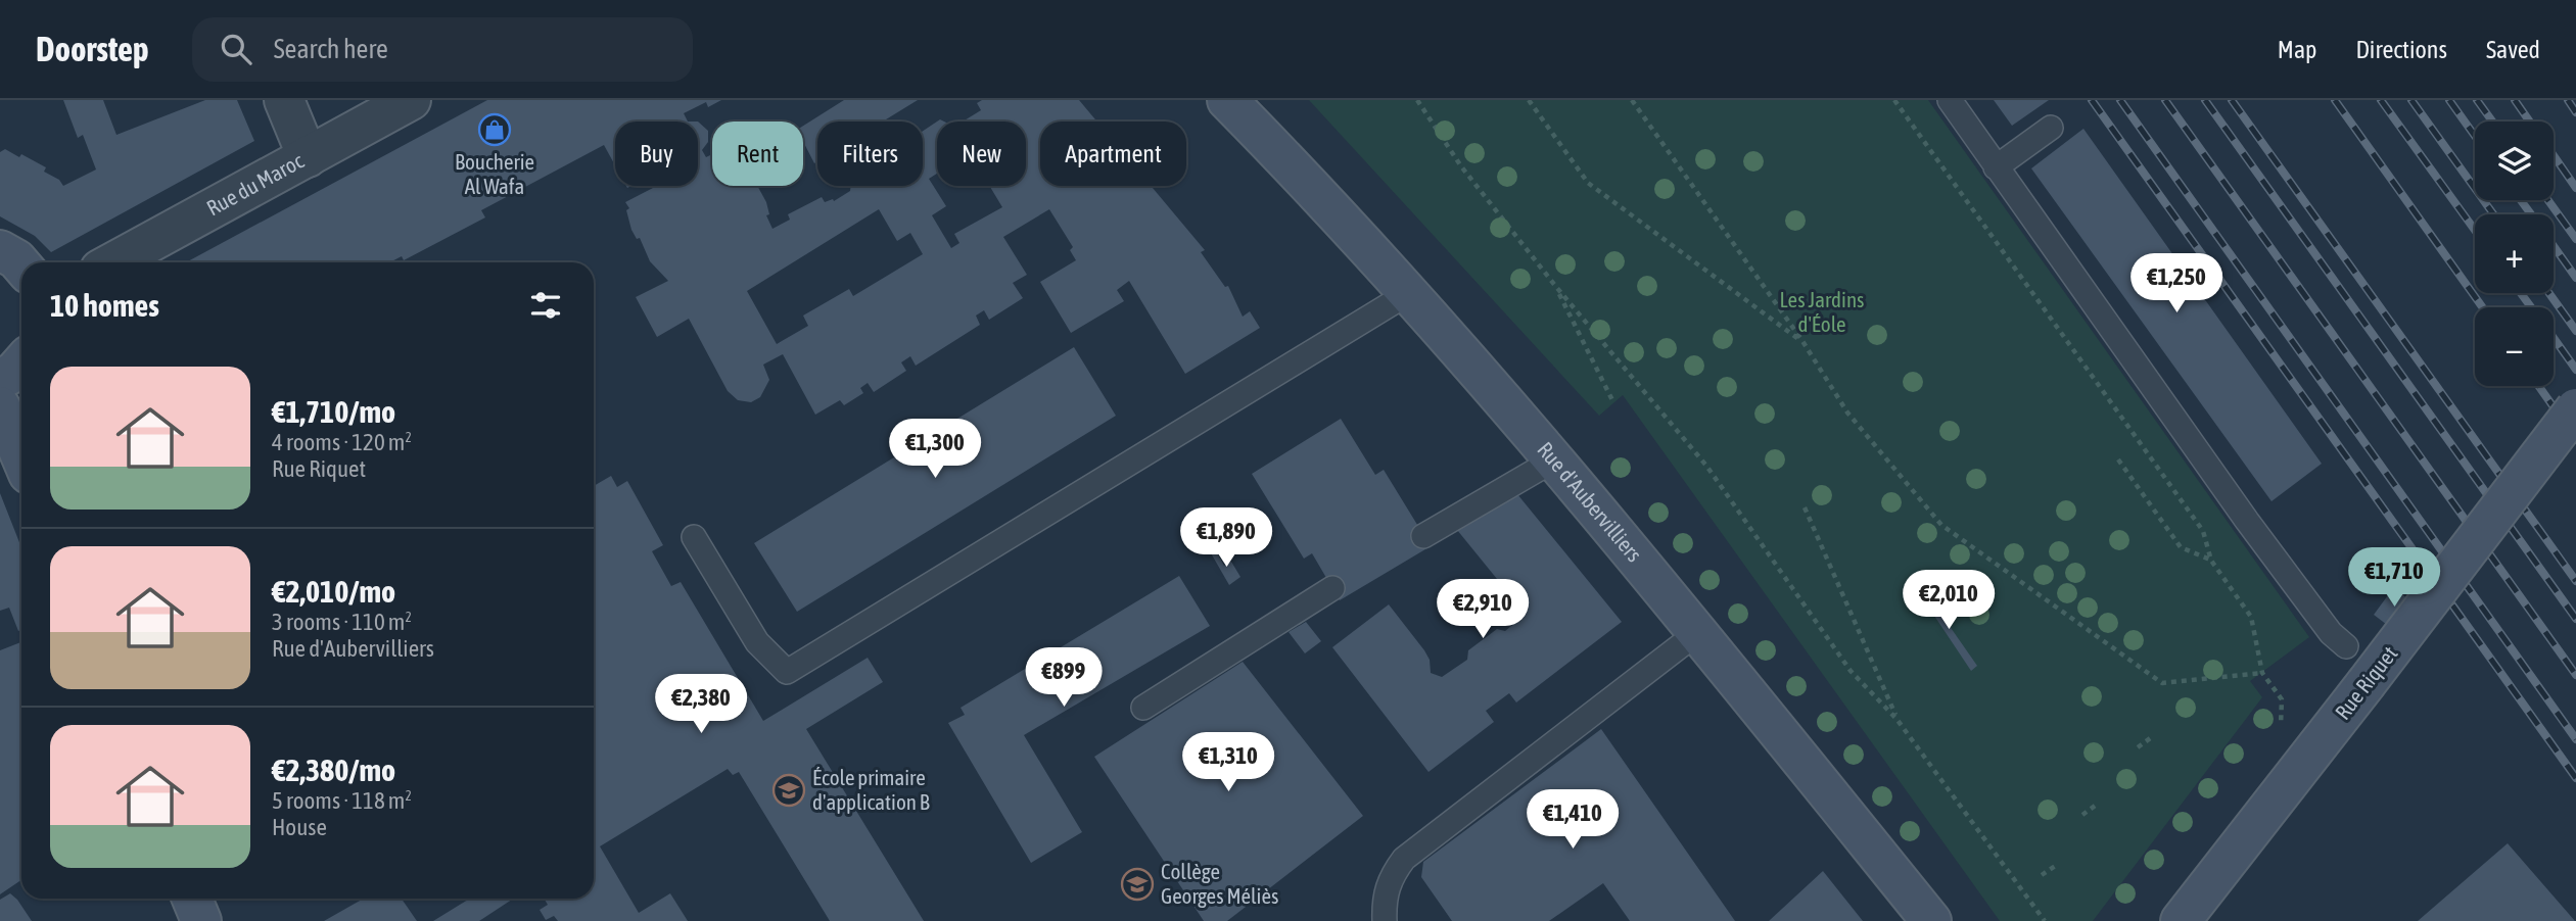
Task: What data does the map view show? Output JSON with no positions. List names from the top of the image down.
{
  "streets": {
    "street": ["Rue du Maroc", "Rue d'Aubervilliers", "Rue Riquet"]
  },
  "parks": ["Les Jardins d'Éole"],
  "places": {
    "shop": ["Boucherie Al Wafa"],
    "school or university": ["École primaire d'application B", "Collège Georges Méliès"]
  },
  "page": {
    "header": "Doorstep",
    "search": "Search here",
    "nav": ["Map", "Directions", "Saved"],
    "map_buttons": ["+", "−"],
    "chip": [
      "Buy",
      "Rent",
      "Filters",
      "New",
      "Apartment"
    ],
    "price": [
      "€1,250",
      "€1,300",
      "€1,890",
      "€1,710",
      "€2,010",
      "€2,910",
      "€899",
      "€2,380",
      "€1,310",
      "€1,410"
    ],
    "heading": "10 homes",
    "list": [
      {
        "name": "€1,710/mo",
        "note": "4 rooms · 120 m² · Rue Riquet"
      },
      {
        "name": "€2,010/mo",
        "note": "3 rooms · 110 m² · Rue d'Aubervilliers"
      },
      {
        "name": "€2,380/mo",
        "note": "5 rooms · 118 m² · House"
      }
    ]
  }
}
